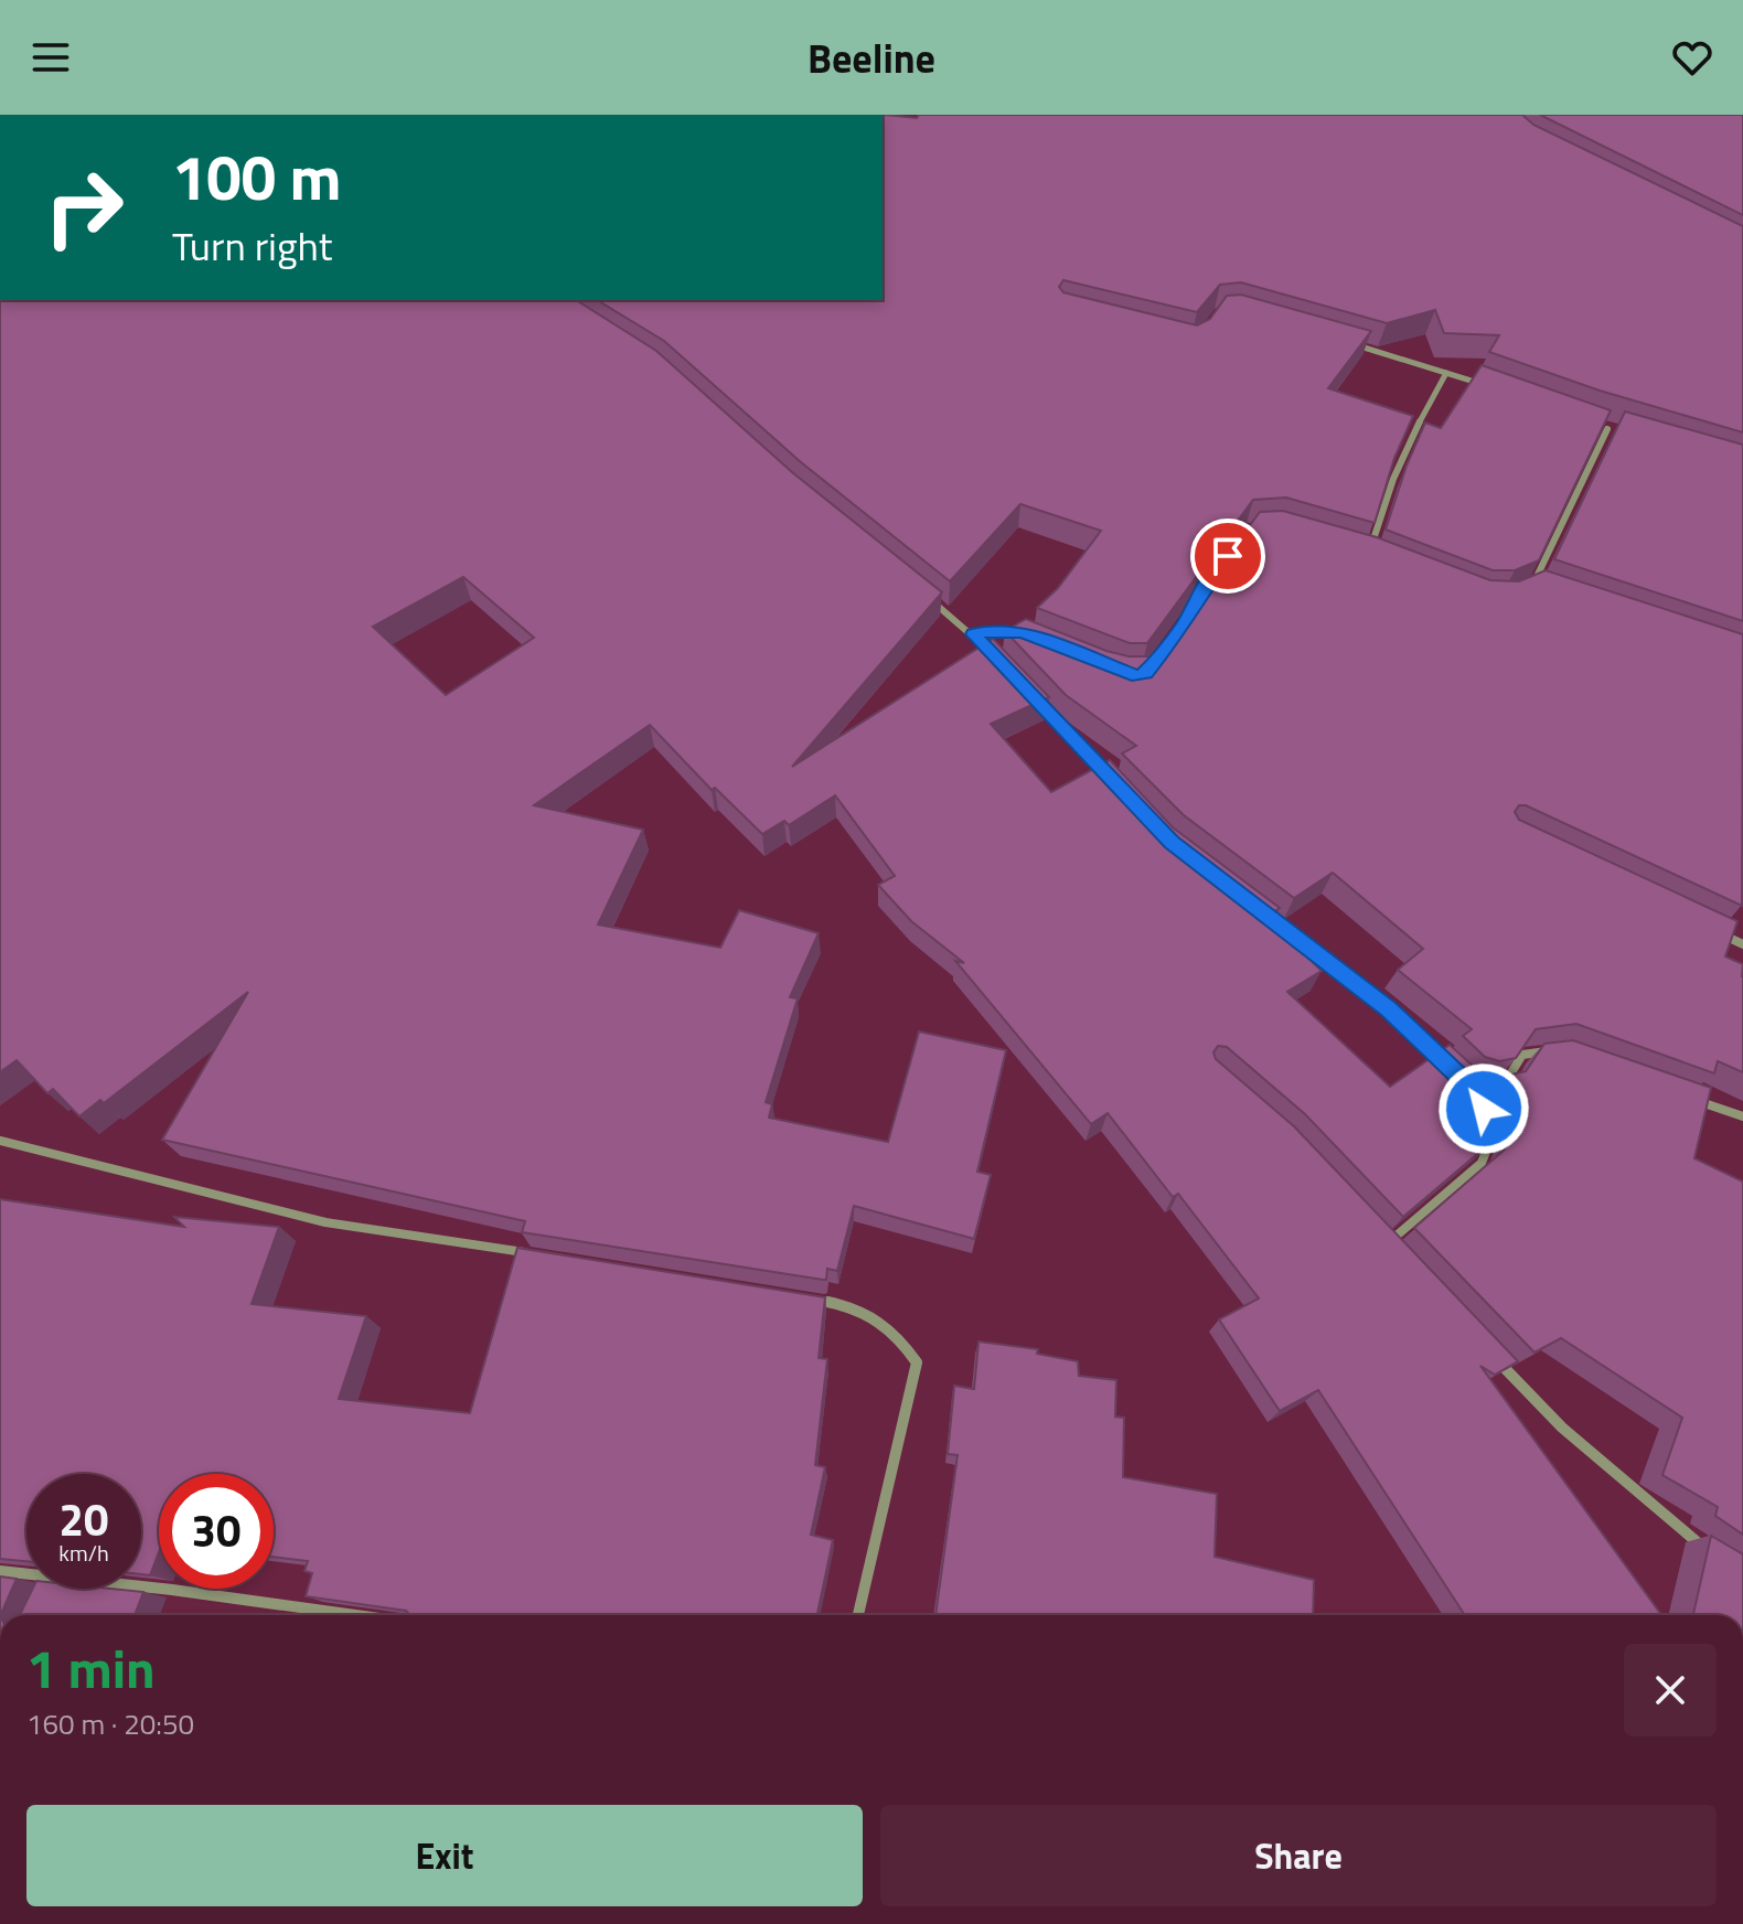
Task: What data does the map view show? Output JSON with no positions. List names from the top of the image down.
{
  "page": {
    "header": "Beeline",
    "turn": ["100 m", "Turn right"],
    "speed": "20 km/h",
    "limit": "30",
    "heading": ["1 min", "160 m · 20:50"],
    "buttons": ["Exit", "Share"]
  }
}
